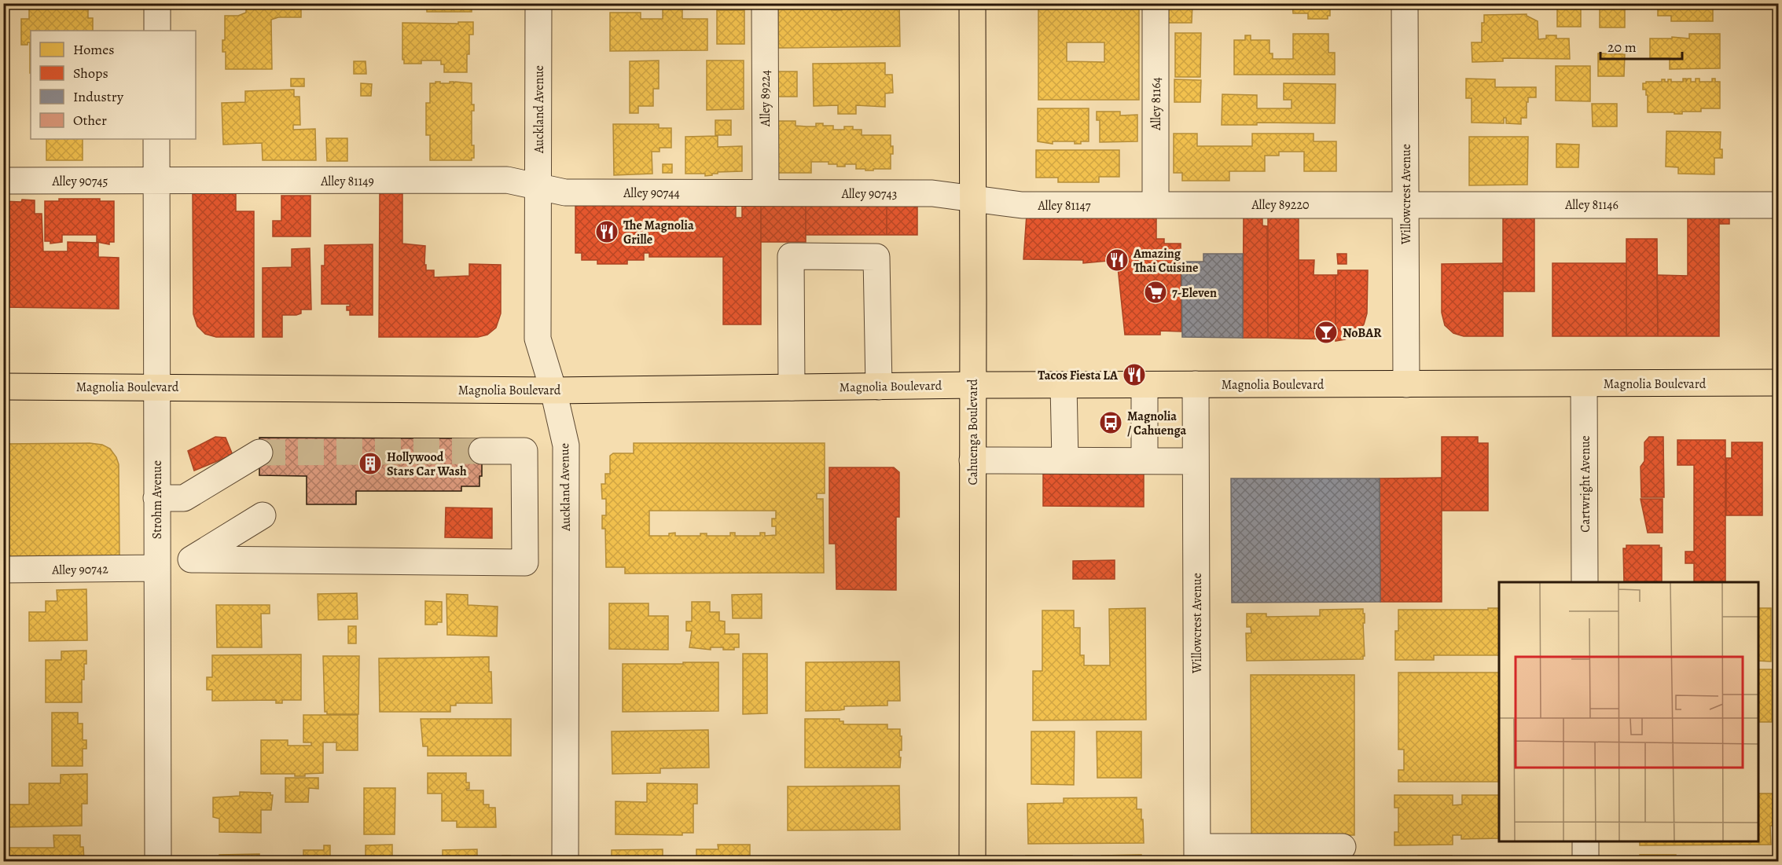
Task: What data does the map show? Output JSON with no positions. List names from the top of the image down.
{
  "streets": {
    "main road": ["Magnolia Boulevard", "Cahuenga Boulevard"],
    "street": [
      "Alley 89224",
      "Alley 81164",
      "Auckland Avenue",
      "Alley 90745",
      "Alley 81149",
      "Alley 90744",
      "Alley 90743",
      "Willowcrest Avenue",
      "Alley 89220",
      "Alley 81146",
      "Alley 81147",
      "Cartwright Avenue",
      "Strohm Avenue",
      "Alley 90742"
    ]
  },
  "crossings": [
    ["Alley 89224", "Alley 90744"],
    ["Alley 89224", "Alley 90743"],
    ["Alley 81164", "Alley 89220"],
    ["Alley 81164", "Alley 81147"],
    ["Auckland Avenue", "Alley 81149"],
    ["Auckland Avenue", "Alley 90744"],
    ["Auckland Avenue", "Magnolia Boulevard"],
    ["Alley 90745", "Alley 81149"],
    ["Alley 90745", "Strohm Avenue"],
    ["Alley 81149", "Alley 90744"],
    ["Alley 81149", "Strohm Avenue"],
    ["Alley 90744", "Alley 90743"],
    ["Alley 90743", "Alley 81147"],
    ["Alley 90743", "Cahuenga Boulevard"],
    ["Willowcrest Avenue", "Alley 89220"],
    ["Willowcrest Avenue", "Alley 81146"],
    ["Willowcrest Avenue", "Magnolia Boulevard"],
    ["Alley 89220", "Alley 81146"],
    ["Alley 89220", "Alley 81147"],
    ["Alley 81147", "Cahuenga Boulevard"],
    ["Magnolia Boulevard", "Cahuenga Boulevard"],
    ["Magnolia Boulevard", "Cartwright Avenue"],
    ["Magnolia Boulevard", "Strohm Avenue"],
    ["Strohm Avenue", "Alley 90742"]
  ],
  "places": {
    "restaurant": ["The Magnolia Grille", "Amazing Thai Cuisine", "Tacos Fiesta LA"],
    "supermarket": ["7-Eleven"],
    "bar": ["NoBAR"],
    "bus stop": ["Magnolia / Cahuenga"],
    "building": ["Hollywood Stars Car Wash"]
  },
  "legend": [
    "Homes",
    "Shops",
    "Industry",
    "Other"
  ],
  "scale_bar": "20 m"
}
